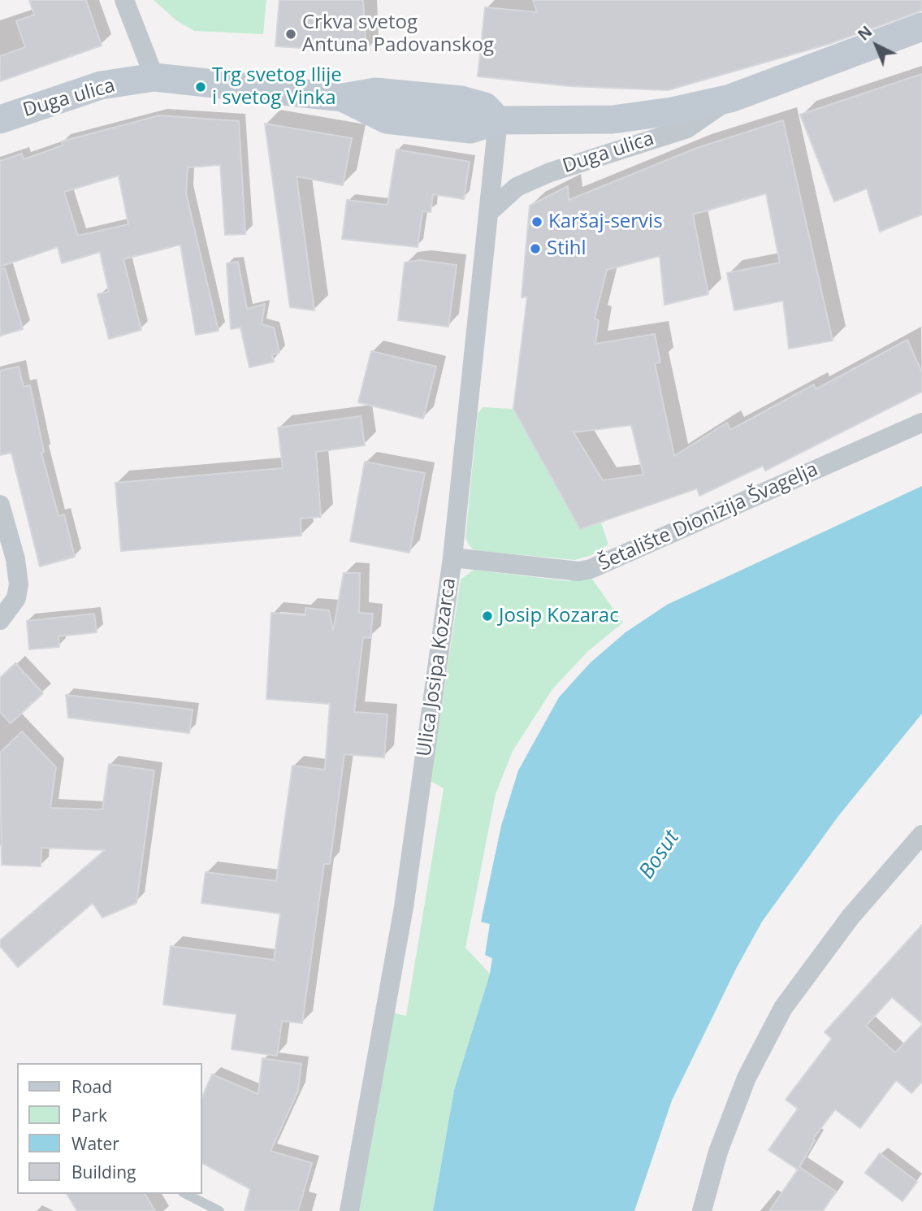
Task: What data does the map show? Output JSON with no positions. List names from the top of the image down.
{
  "streets": {
    "main road": ["Duga ulica"],
    "street": ["Šetalište Dionizija Švagelja", "Ulica Josipa Kozarca"]
  },
  "crossings": [
    ["Duga ulica", "Ulica Josipa Kozarca"],
    ["Šetalište Dionizija Švagelja", "Ulica Josipa Kozarca"]
  ],
  "water": ["Bosut"],
  "places": [
    "Crkva svetog Antuna Padovanskog",
    "Trg svetog Ilije i svetog Vinka",
    "Karšaj-servis",
    "Stihl",
    "Josip Kozarac"
  ],
  "legend": [
    "Road",
    "Park",
    "Water",
    "Building"
  ],
  "north": "top left"
}
